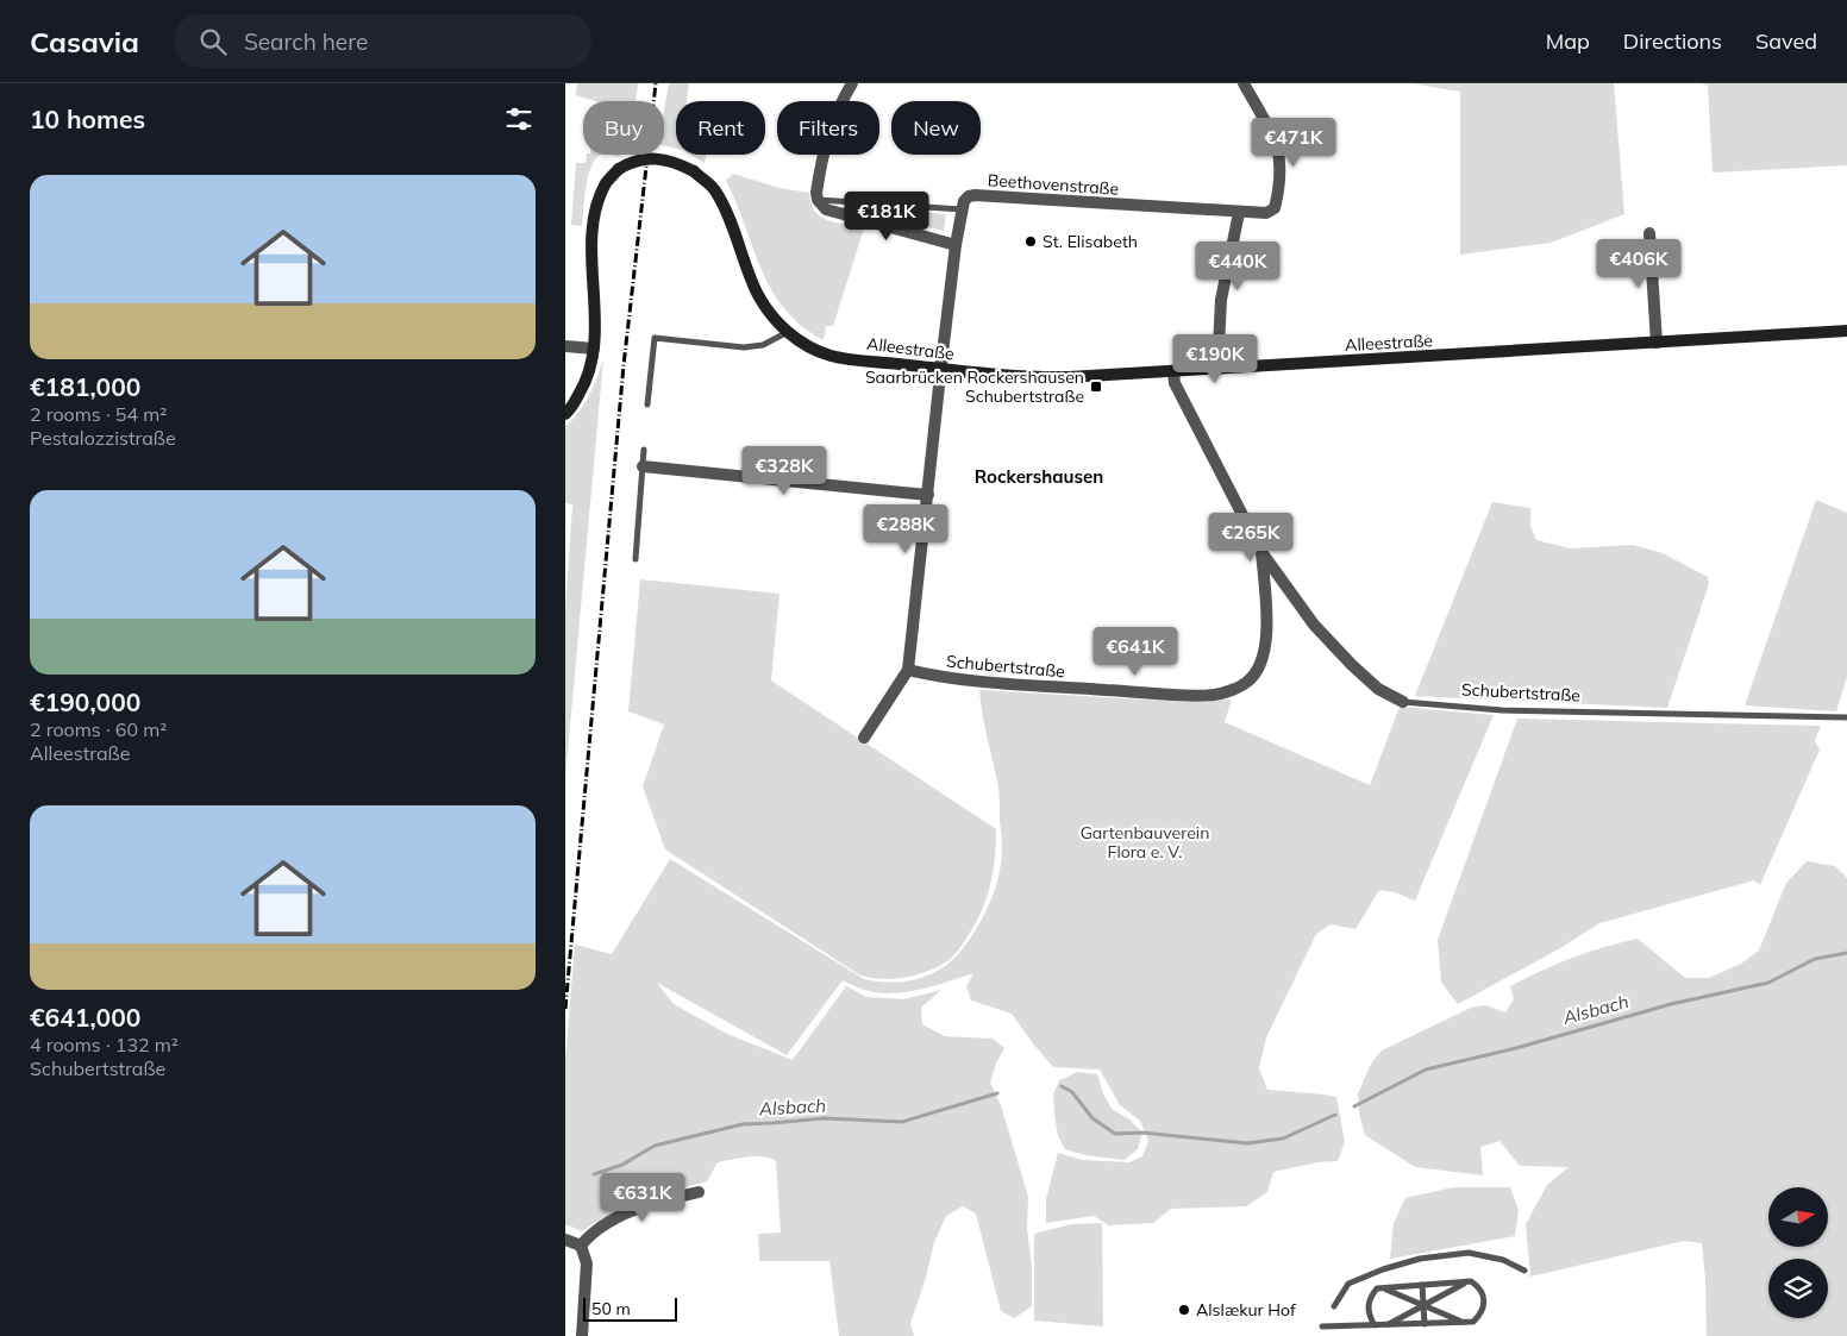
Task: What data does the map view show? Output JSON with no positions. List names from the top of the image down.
{
  "streets": {
    "street": ["Beethovenstraße", "Alleestraße", "Schubertstraße"]
  },
  "crossings": [
    ["Alleestraße", "Schubertstraße"]
  ],
  "districts": ["Rockershausen"],
  "water": ["Alsbach"],
  "parks": ["Gartenbauverein Flora e. V."],
  "places": {
    "other": ["St. Elisabeth", "Alslækur Hof"],
    "transit": ["Saarbrücken Rockershausen Schubertstraße"]
  },
  "scale_bar": "50 m",
  "north": "right",
  "page": {
    "header": "Casavia",
    "search": "Search here",
    "nav": ["Map", "Directions", "Saved"],
    "heading": "10 homes",
    "chip": [
      "Buy",
      "Rent",
      "Filters",
      "New"
    ],
    "price": [
      "€471K",
      "€181K",
      "€406K",
      "€440K",
      "€190K",
      "€328K",
      "€288K",
      "€265K",
      "€641K",
      "€631K"
    ],
    "list": [
      {
        "name": "€181,000",
        "note": "2 rooms · 54 m² · Pestalozzistraße"
      },
      {
        "name": "€190,000",
        "note": "2 rooms · 60 m² · Alleestraße"
      },
      {
        "name": "€641,000",
        "note": "4 rooms · 132 m² · Schubertstraße"
      }
    ],
    "scale": "50 m"
  }
}
